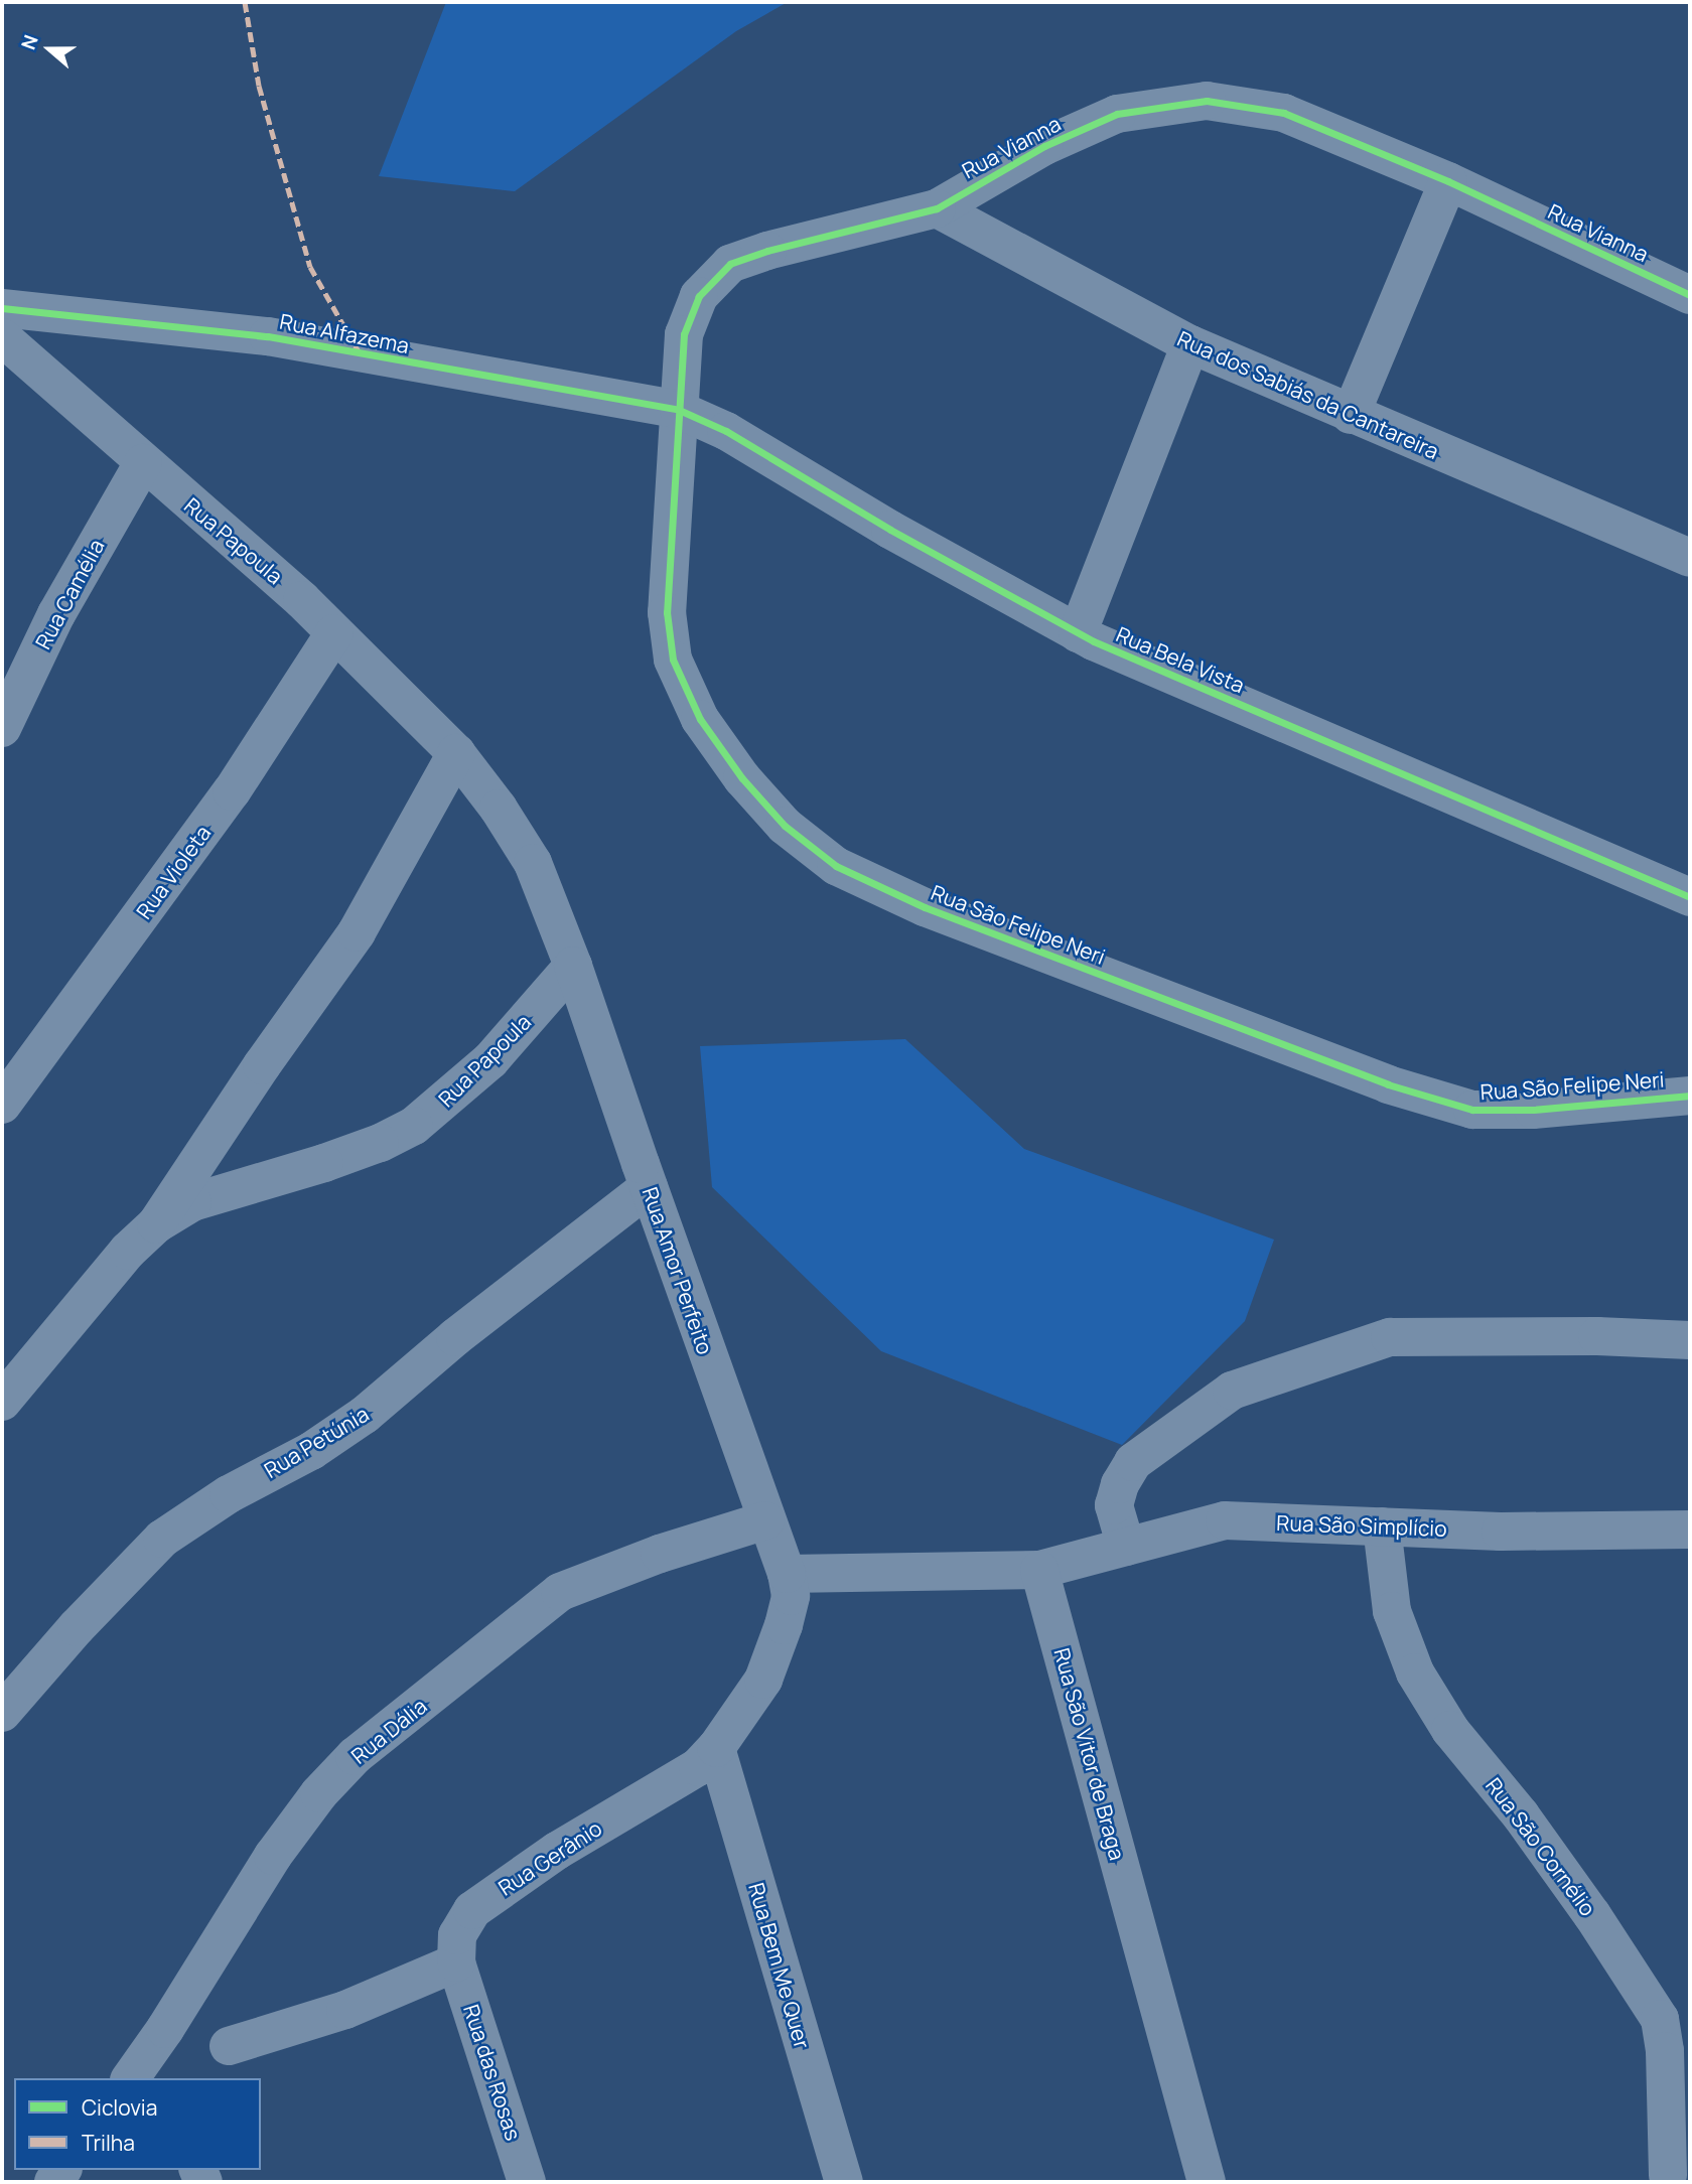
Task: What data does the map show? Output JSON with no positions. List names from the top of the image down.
{
  "streets": {
    "street": [
      "Rua Vianna",
      "Rua Alfazema",
      "Rua dos Sabiás da Cantareira",
      "Rua Papoula",
      "Rua Camélia",
      "Rua Bela Vista",
      "Rua Violeta",
      "Rua São Felipe Neri",
      "Rua Amor Perfeito",
      "Rua Petúnia",
      "Rua São Simplício",
      "Rua Dália",
      "Rua São Vitor de Braga",
      "Rua São Cornélio",
      "Rua Gerânio",
      "Rua Bem Me Quer",
      "Rua das Rosas"
    ]
  },
  "crossings": [
    ["Rua Vianna", "Rua Alfazema"],
    ["Rua Vianna", "Rua dos Sabiás da Cantareira"],
    ["Rua Vianna", "Rua Bela Vista"],
    ["Rua Vianna", "Rua São Felipe Neri"],
    ["Rua Alfazema", "Rua Bela Vista"],
    ["Rua Alfazema", "Rua São Felipe Neri"],
    ["Rua Papoula", "Rua Camélia"],
    ["Rua Papoula", "Rua Violeta"],
    ["Rua Papoula", "Rua Amor Perfeito"],
    ["Rua Bela Vista", "Rua São Felipe Neri"],
    ["Rua Amor Perfeito", "Rua Petúnia"],
    ["Rua Amor Perfeito", "Rua Dália"],
    ["Rua Amor Perfeito", "Rua Gerânio"],
    ["Rua São Simplício", "Rua São Vitor de Braga"],
    ["Rua São Simplício", "Rua São Cornélio"],
    ["Rua Gerânio", "Rua Bem Me Quer"],
    ["Rua Gerânio", "Rua das Rosas"]
  ],
  "legend": ["Ciclovia", "Trilha"],
  "north": "left"
}
